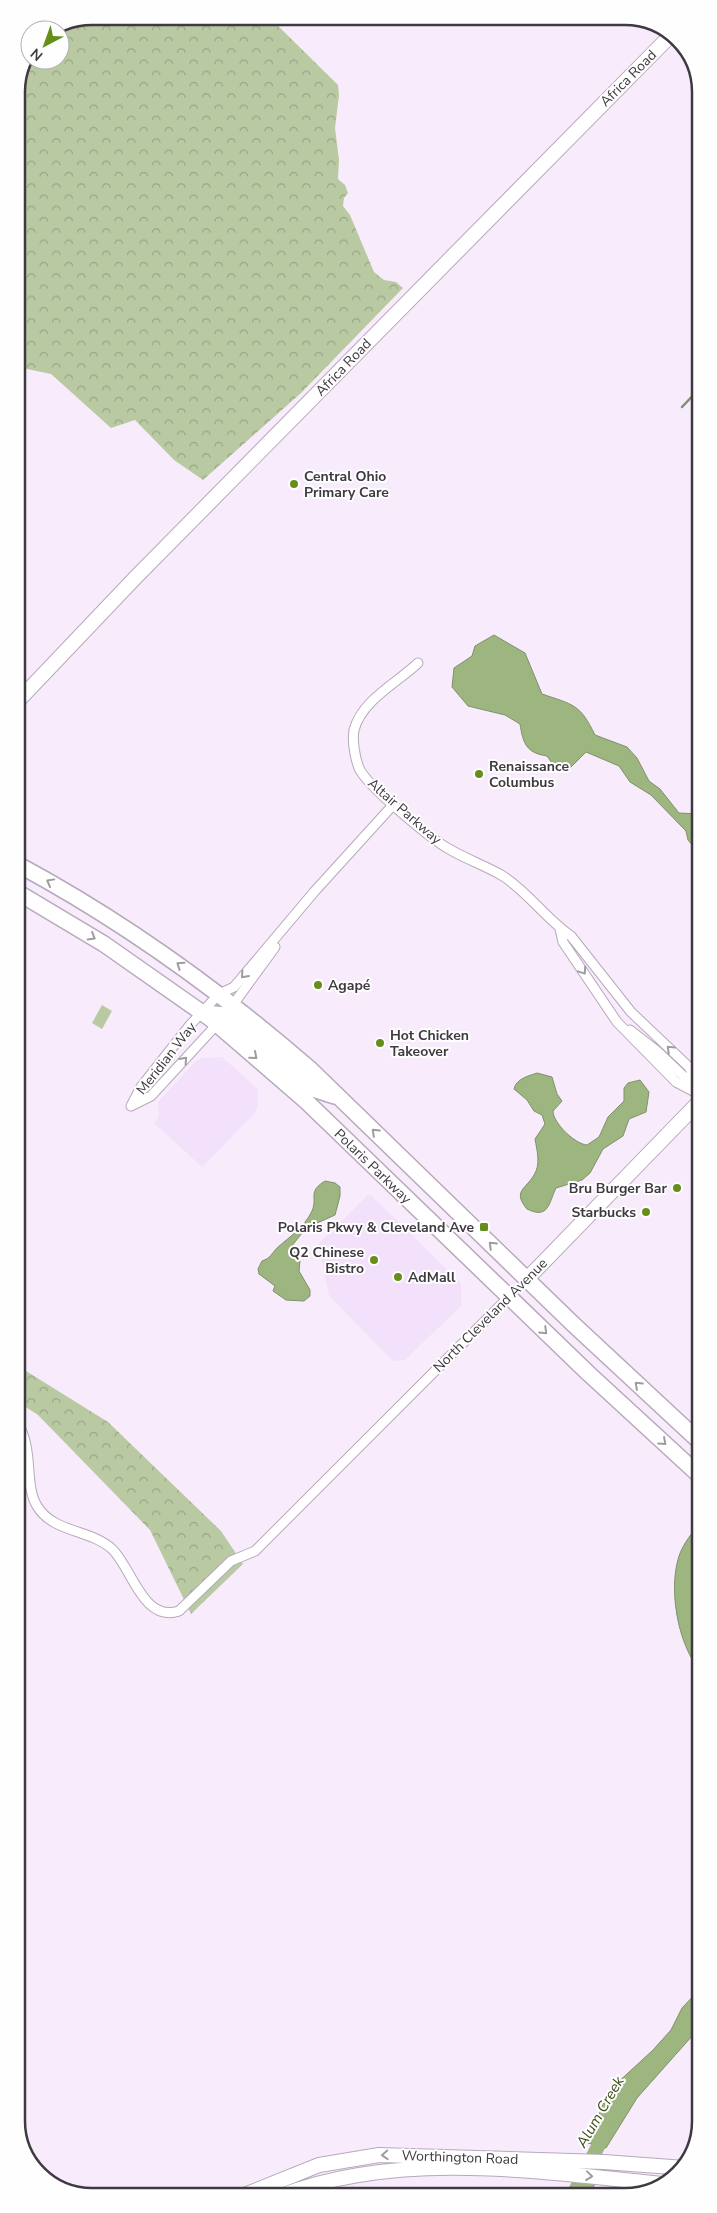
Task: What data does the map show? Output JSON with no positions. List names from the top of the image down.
{
  "streets": {
    "main road": [
      "Africa Road",
      "Polaris Parkway",
      "North Cleveland Avenue",
      "Worthington Road"
    ],
    "street": ["Altair Parkway", "Meridian Way"]
  },
  "crossings": [
    ["Altair Parkway", "Meridian Way"],
    ["Meridian Way", "Polaris Parkway"],
    ["Polaris Parkway", "North Cleveland Avenue"]
  ],
  "water": ["Alum Creek"],
  "places": {
    "other": [
      "Central Ohio Primary Care",
      "Renaissance Columbus",
      "Agapé",
      "Hot Chicken Takeover",
      "Bru Burger Bar",
      "Starbucks",
      "Q2 Chinese Bistro",
      "AdMall"
    ],
    "transit": ["Polaris Pkwy & Cleveland Ave"]
  },
  "north": "bottom left"
}
